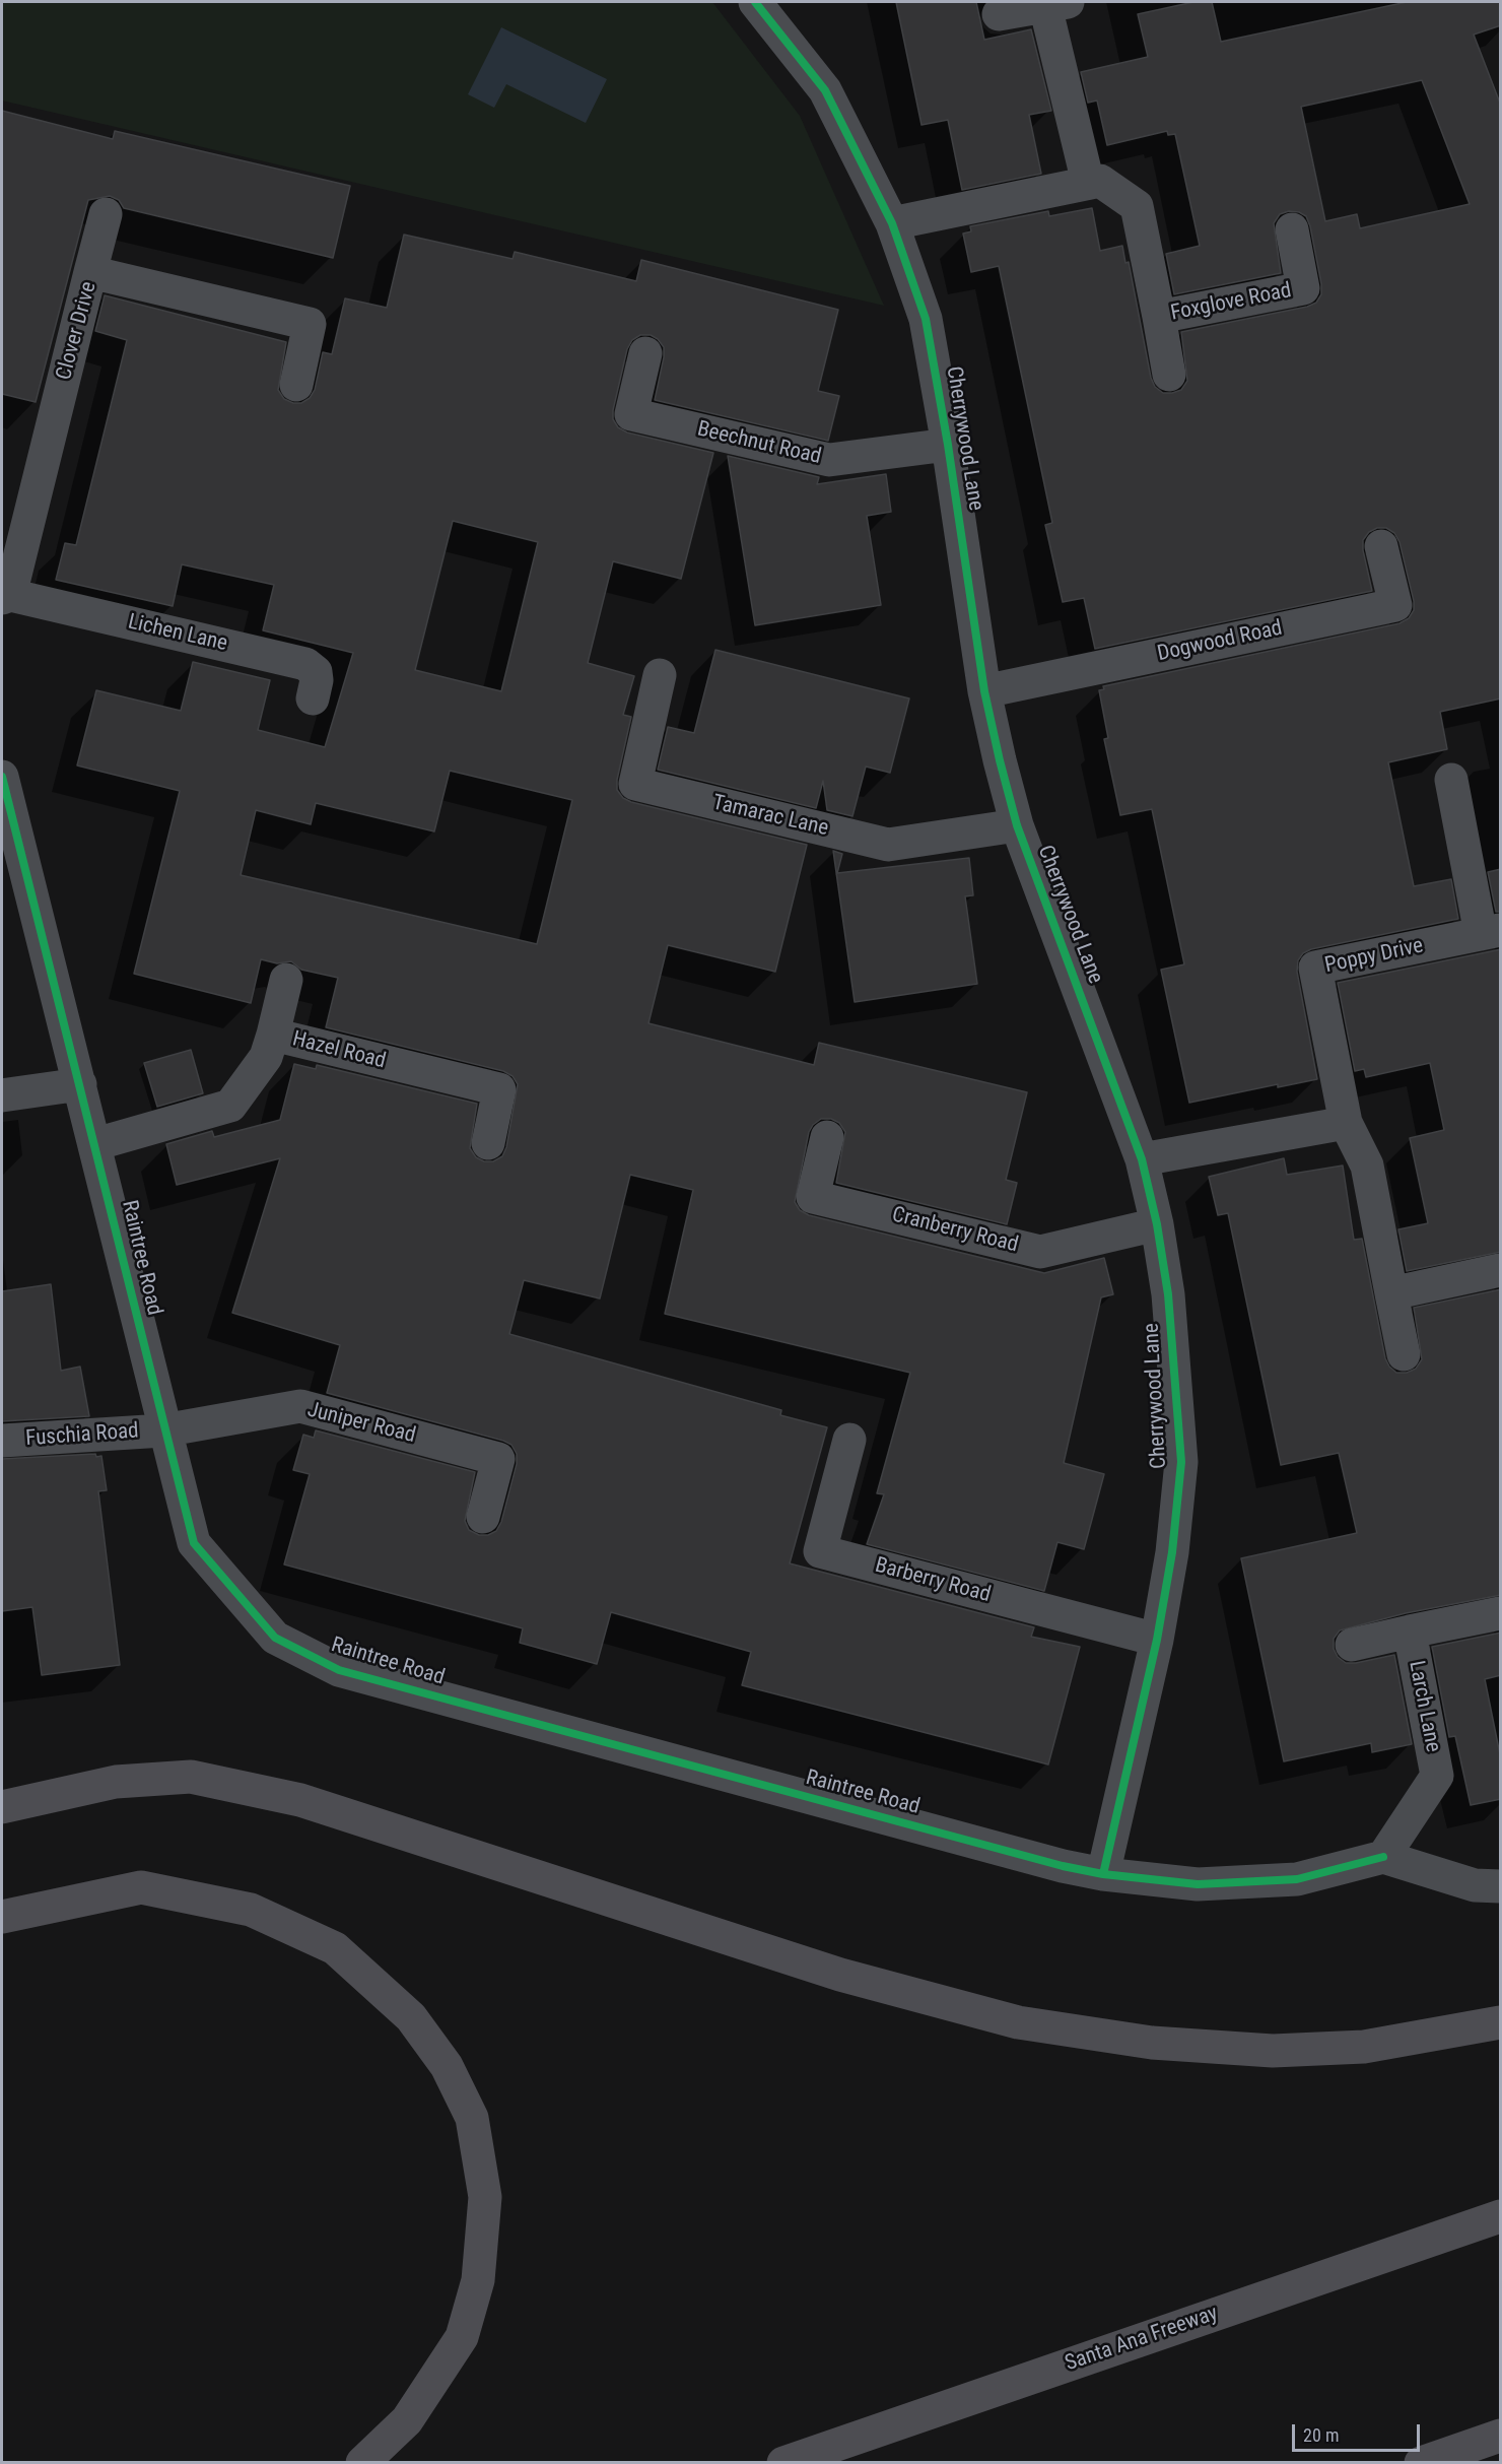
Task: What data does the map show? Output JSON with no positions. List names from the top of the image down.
{
  "streets": {
    "highway": ["Santa Ana Freeway"],
    "street": [
      "Foxglove Road",
      "Clover Drive",
      "Cherrywood Lane",
      "Beechnut Road",
      "Lichen Lane",
      "Dogwood Road",
      "Tamarac Lane",
      "Poppy Drive",
      "Hazel Road",
      "Cranberry Road",
      "Raintree Road",
      "Juniper Road",
      "Fuschia Road",
      "Barberry Road",
      "Larch Lane"
    ]
  },
  "crossings": [
    ["Foxglove Road", "Cherrywood Lane"],
    ["Clover Drive", "Lichen Lane"],
    ["Cherrywood Lane", "Beechnut Road"],
    ["Cherrywood Lane", "Dogwood Road"],
    ["Cherrywood Lane", "Tamarac Lane"],
    ["Cherrywood Lane", "Cranberry Road"],
    ["Cherrywood Lane", "Raintree Road"],
    ["Cherrywood Lane", "Barberry Road"],
    ["Hazel Road", "Raintree Road"],
    ["Raintree Road", "Juniper Road"],
    ["Raintree Road", "Fuschia Road"],
    ["Raintree Road", "Larch Lane"],
    ["Juniper Road", "Fuschia Road"]
  ],
  "scale_bar": "20 m"
}
